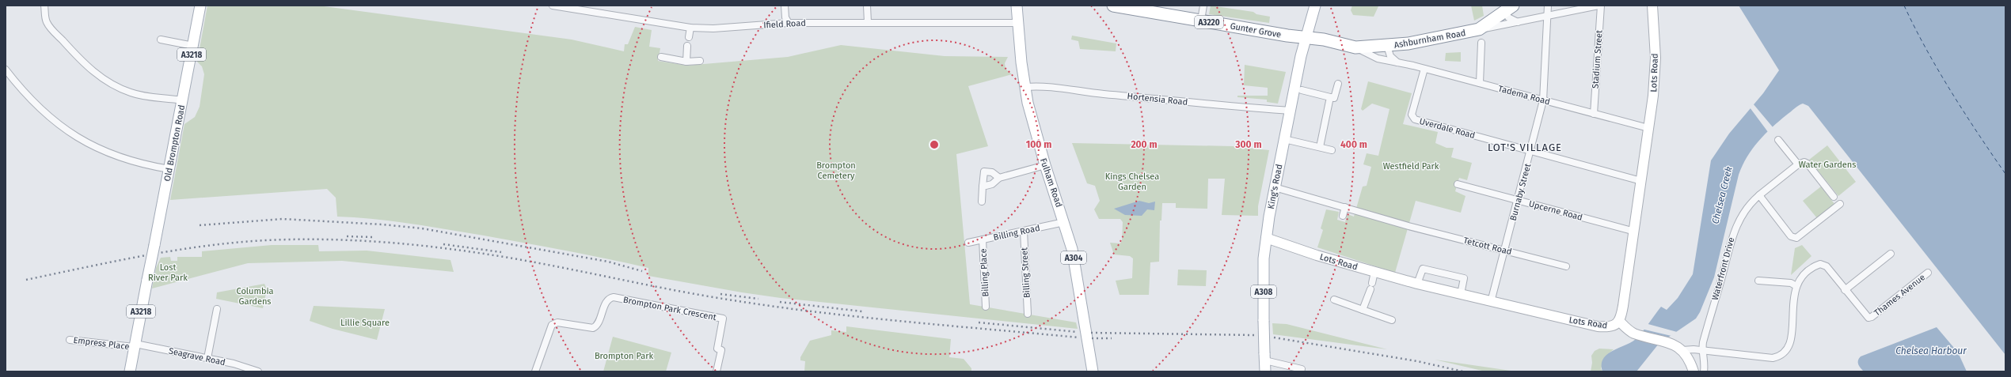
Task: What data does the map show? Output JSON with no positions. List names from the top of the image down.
{
  "streets": {
    "highway": ["A3220", "Gunter Grove", "Ashburnham Road"],
    "main road": [
      "A3218",
      "Old Brompton Road",
      "Fulham Road",
      "King's Road",
      "A304",
      "A308"
    ],
    "street": [
      "Ifield Road",
      "Stadium Street",
      "Lots Road",
      "Tadema Road",
      "Hortensia Road",
      "Uverdale Road",
      "Burnaby Street",
      "Upcerne Road",
      "Billing Road",
      "Tetcott Road",
      "Waterfront Drive",
      "Billing Place",
      "Billing Street",
      "Thames Avenue",
      "Brompton Park Crescent",
      "Empress Place",
      "Seagrave Road"
    ]
  },
  "crossings": [
    ["A3220", "Ashburnham Road"],
    ["Ifield Road", "Fulham Road"],
    ["Gunter Grove", "Ashburnham Road"],
    ["Gunter Grove", "King's Road"],
    ["Ashburnham Road", "Stadium Street"],
    ["Ashburnham Road", "Tadema Road"],
    ["Ashburnham Road", "King's Road"],
    ["Ashburnham Road", "Burnaby Street"],
    ["A3218", "Old Brompton Road"],
    ["A3218", "Empress Place"],
    ["A3218", "Seagrave Road"],
    ["Stadium Street", "Tadema Road"],
    ["Lots Road", "Tadema Road"],
    ["Lots Road", "Uverdale Road"],
    ["Lots Road", "King's Road"],
    ["Lots Road", "Burnaby Street"],
    ["Lots Road", "Upcerne Road"],
    ["Tadema Road", "Uverdale Road"],
    ["Tadema Road", "Burnaby Street"],
    ["Hortensia Road", "Fulham Road"],
    ["Hortensia Road", "King's Road"],
    ["Uverdale Road", "Burnaby Street"],
    ["Old Brompton Road", "Empress Place"],
    ["Old Brompton Road", "Seagrave Road"],
    ["Fulham Road", "Billing Road"],
    ["Burnaby Street", "Upcerne Road"],
    ["Burnaby Street", "Tetcott Road"],
    ["Billing Road", "Billing Place"],
    ["Billing Road", "Billing Street"],
    ["Empress Place", "Seagrave Road"]
  ],
  "districts": ["LOT'S VILLAGE"],
  "water": ["Chelsea Creek", "Chelsea Harbour"],
  "parks": [
    "Water Gardens",
    "Brompton Cemetery",
    "Westfield Park",
    "Kings Chelsea Garden",
    "Lost River Park",
    "Columbia Gardens",
    "Lillie Square",
    "Brompton Park"
  ],
  "rings": [
    "100 m",
    "200 m",
    "300 m",
    "400 m"
  ]
}
